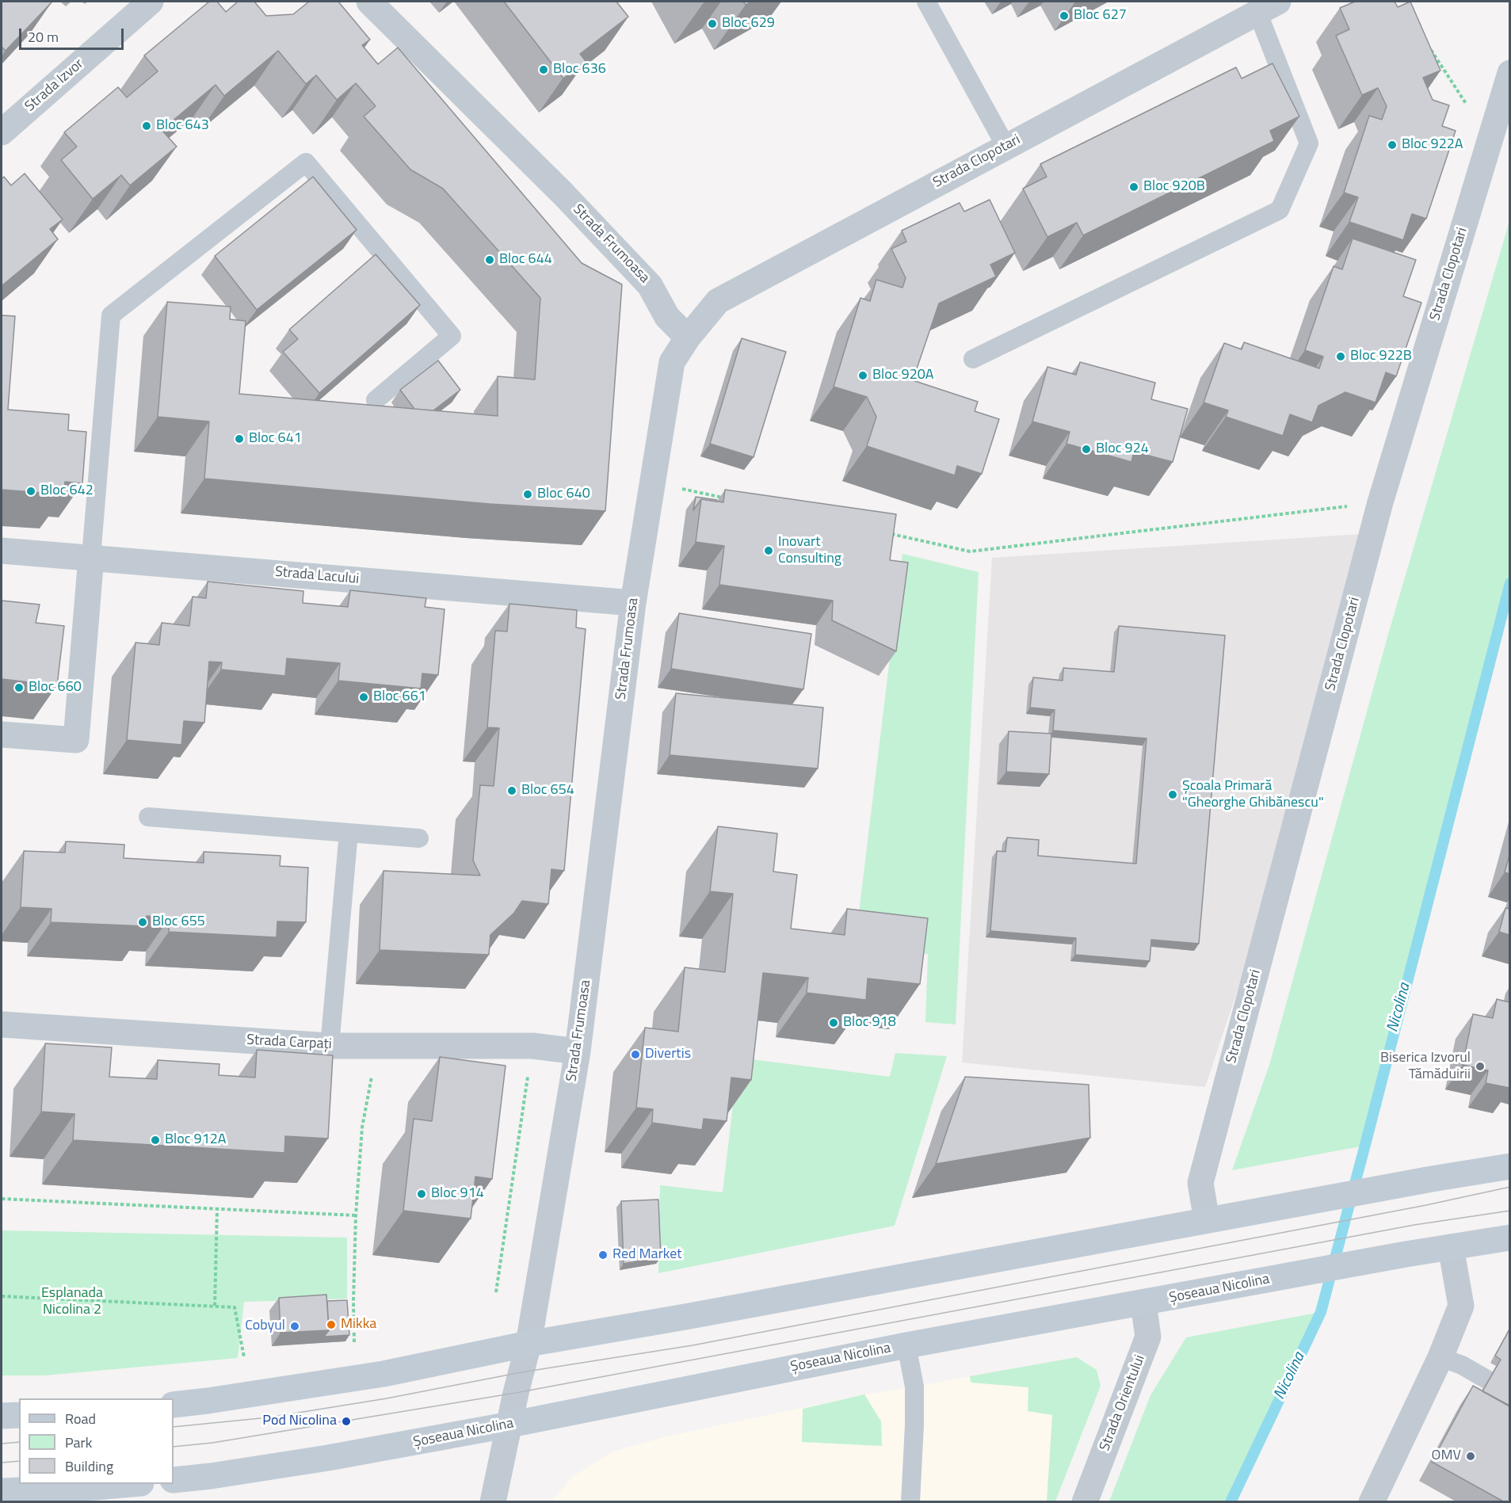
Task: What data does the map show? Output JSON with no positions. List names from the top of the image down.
{
  "streets": {
    "main road": ["Șoseaua Nicolina"],
    "street": [
      "Strada Izvor",
      "Strada Clopotari",
      "Strada Frumoasa",
      "Strada Lacului",
      "Strada Carpați",
      "Strada Orientului"
    ]
  },
  "crossings": [
    ["Strada Clopotari", "Strada Frumoasa"],
    ["Strada Frumoasa", "Strada Lacului"],
    ["Strada Frumoasa", "Strada Carpați"],
    ["Strada Frumoasa", "Șoseaua Nicolina"],
    ["Șoseaua Nicolina", "Strada Orientului"]
  ],
  "water": ["Nicolina"],
  "parks": ["Esplanada Nicolina 2"],
  "places": [
    "Bloc 627",
    "Bloc 629",
    "Bloc 636",
    "Bloc 643",
    "Bloc 922A",
    "Bloc 920B",
    "Bloc 644",
    "Bloc 922B",
    "Bloc 920A",
    "Bloc 641",
    "Bloc 924",
    "Bloc 642",
    "Bloc 640",
    "Inovart Consulting",
    "Bloc 660",
    "Bloc 661",
    "Bloc 654",
    "Școala Primară \"Gheorghe Ghibănescu\"",
    "Bloc 655",
    "Bloc 918",
    "Divertis",
    "Biserica Izvorul Tămăduirii",
    "Bloc 912A",
    "Bloc 914",
    "Red Market",
    "Mikka",
    "Cobyul",
    "Pod Nicolina",
    "OMV"
  ],
  "legend": ["Road", "Park", "Building"],
  "scale_bar": "20 m"
}
